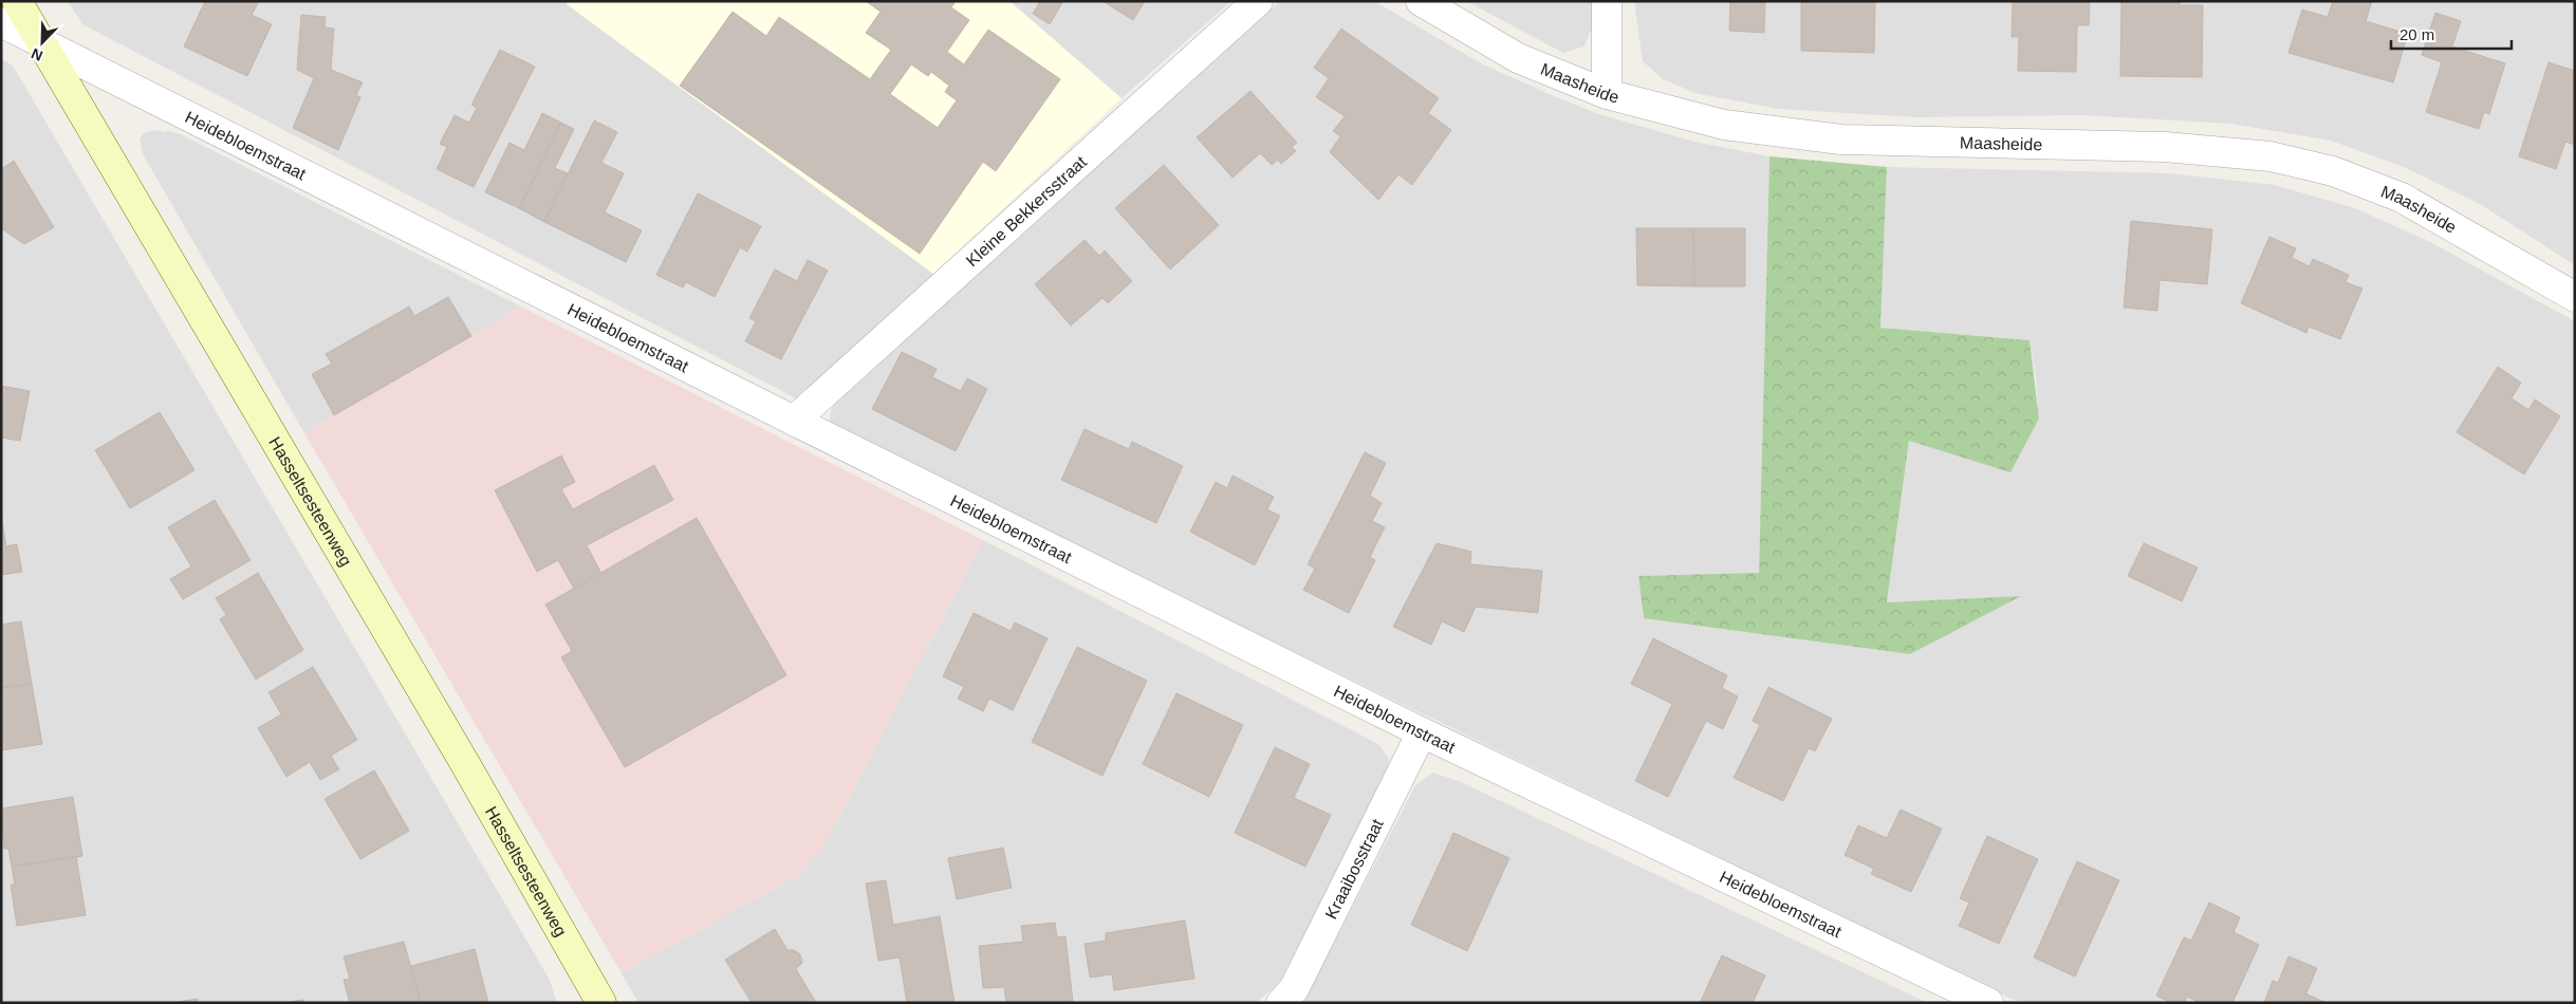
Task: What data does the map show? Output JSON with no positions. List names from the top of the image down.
{
  "streets": {
    "street": [
      "Maasheide",
      "Heidebloemstraat",
      "Kleine Bekkersstraat",
      "Hasseltsesteenweg",
      "Kraaibosstraat"
    ]
  },
  "crossings": [
    ["Heidebloemstraat", "Kleine Bekkersstraat"],
    ["Heidebloemstraat", "Hasseltsesteenweg"],
    ["Heidebloemstraat", "Kraaibosstraat"]
  ],
  "scale_bar": "20 m",
  "north": "bottom left"
}
